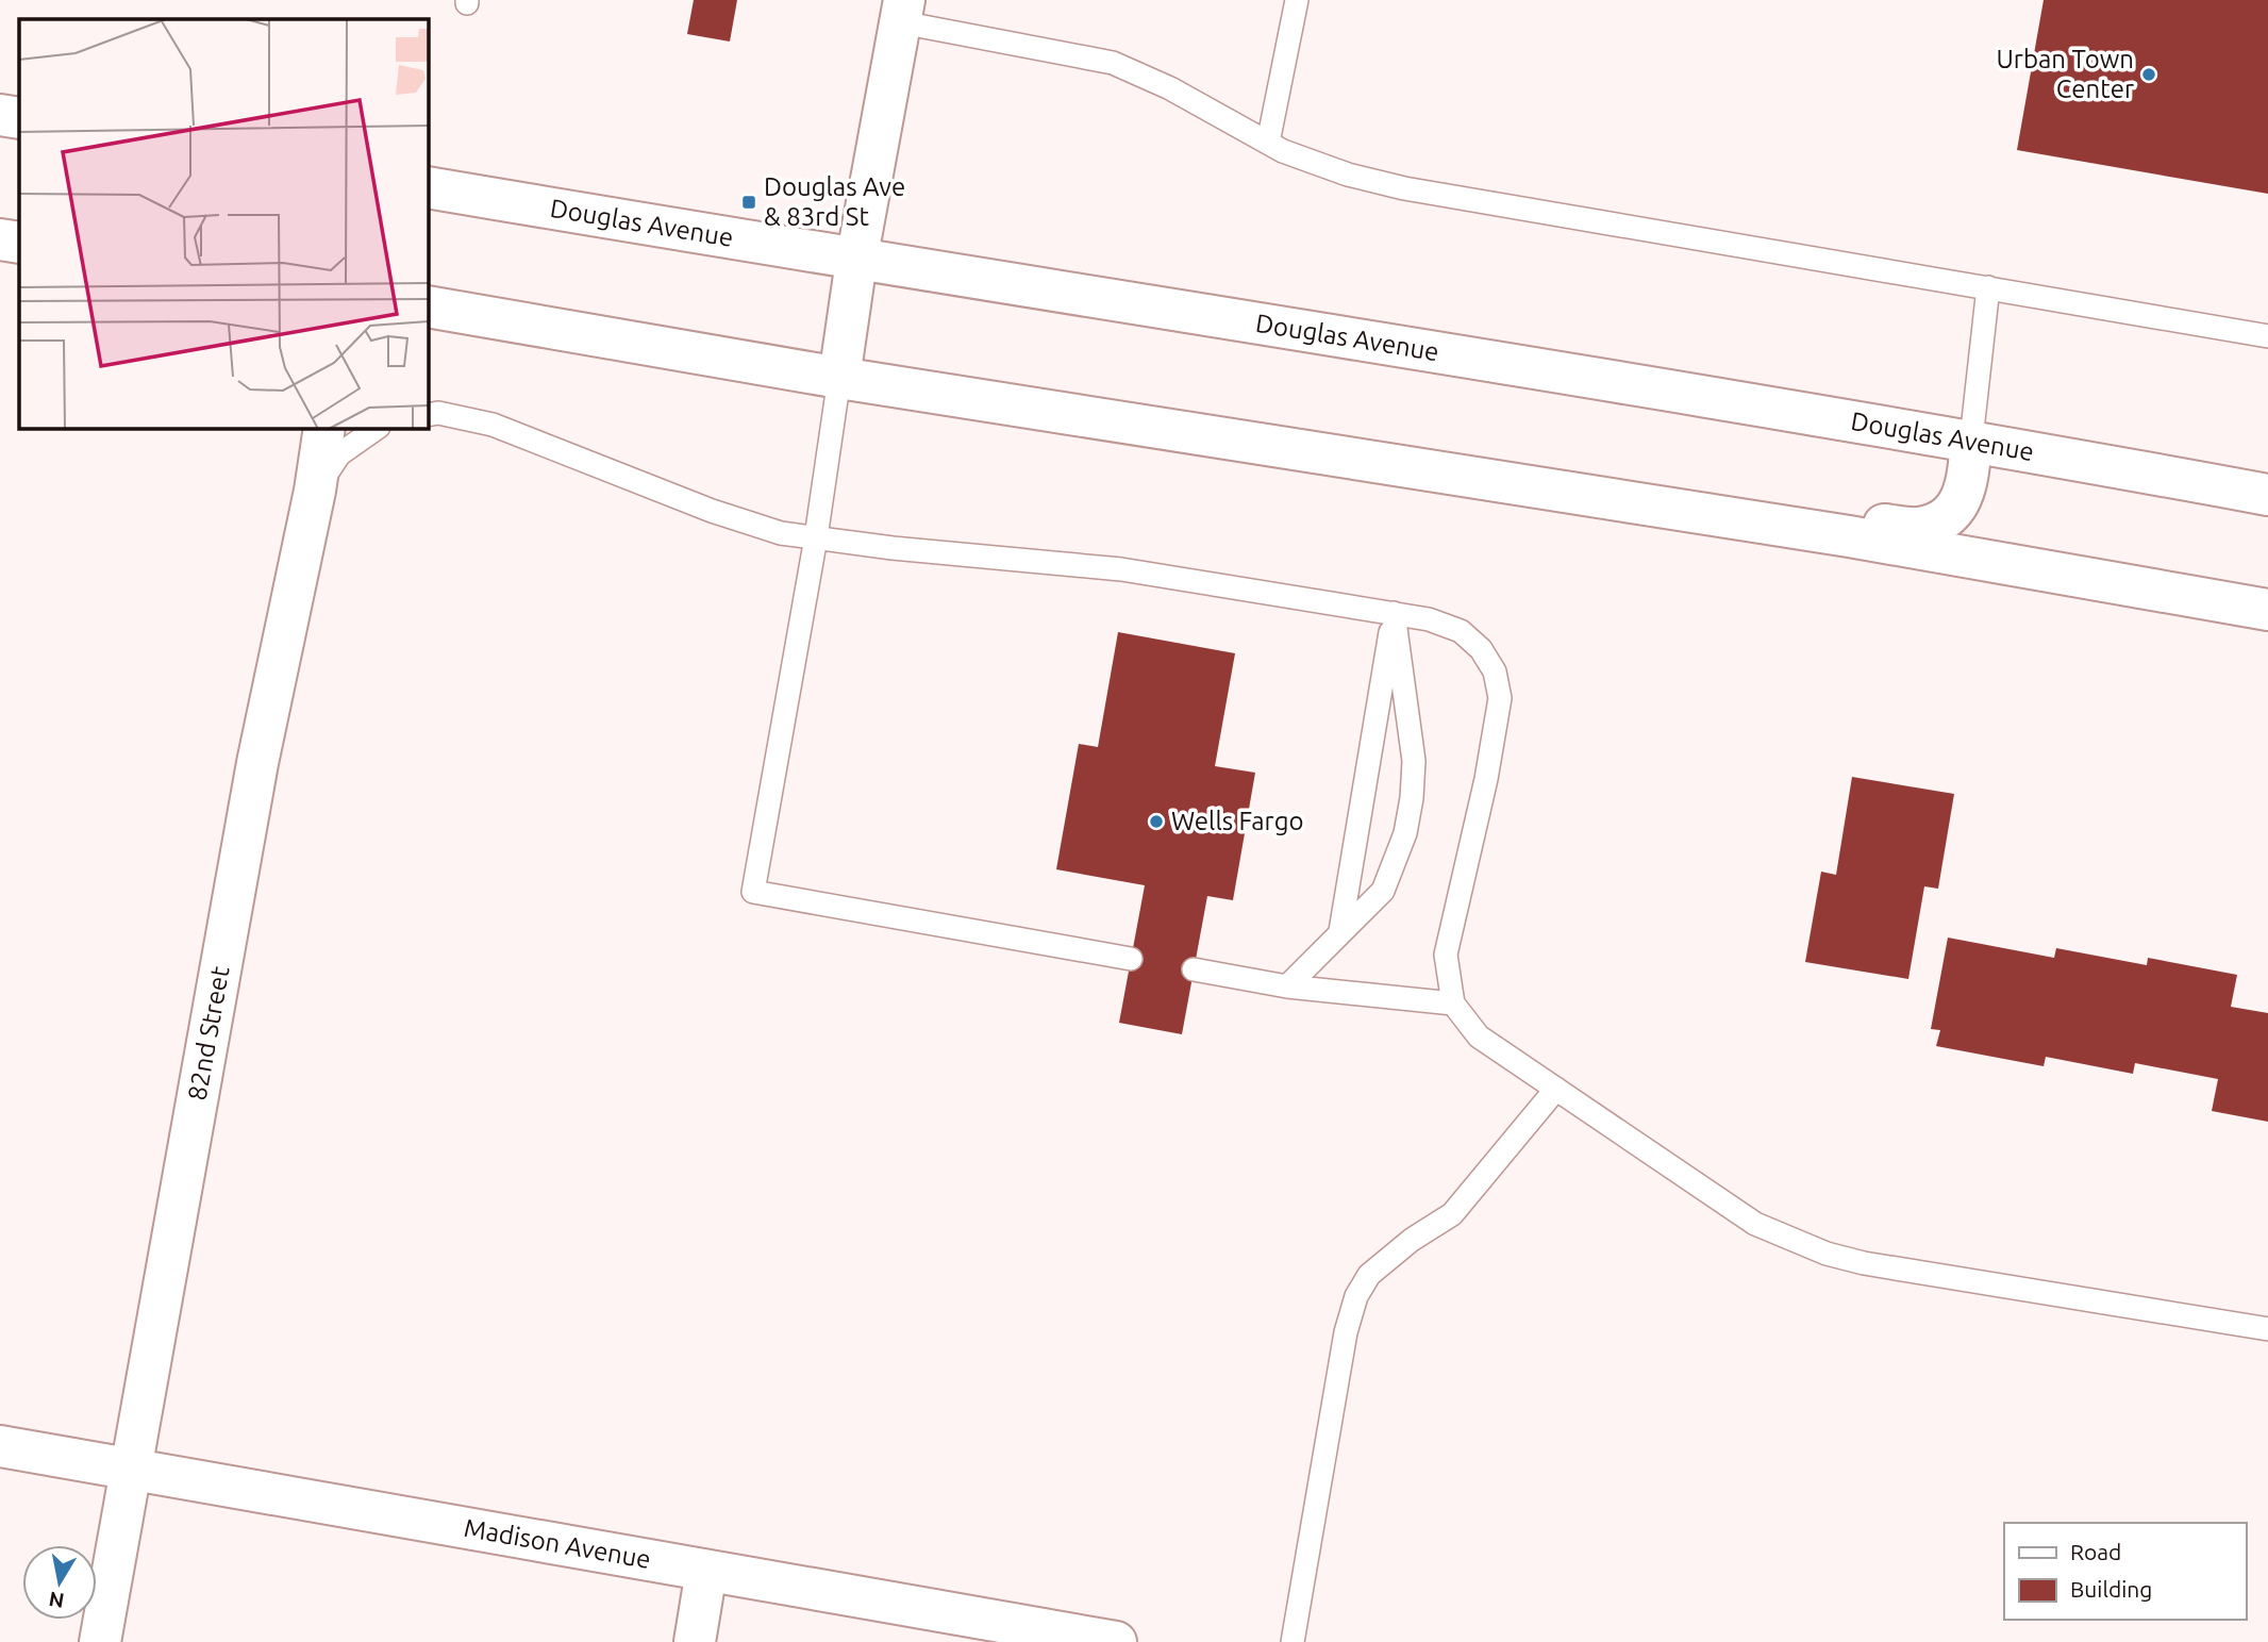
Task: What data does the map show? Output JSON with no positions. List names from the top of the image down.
{
  "streets": {
    "main road": ["Douglas Avenue", "82nd Street", "Madison Avenue"]
  },
  "crossings": [
    ["82nd Street", "Madison Avenue"]
  ],
  "places": {
    "other": ["Urban Town Center", "Wells Fargo"],
    "transit": ["Douglas Ave & 83rd St"]
  },
  "legend": ["Road", "Building"],
  "north": "bottom"
}
